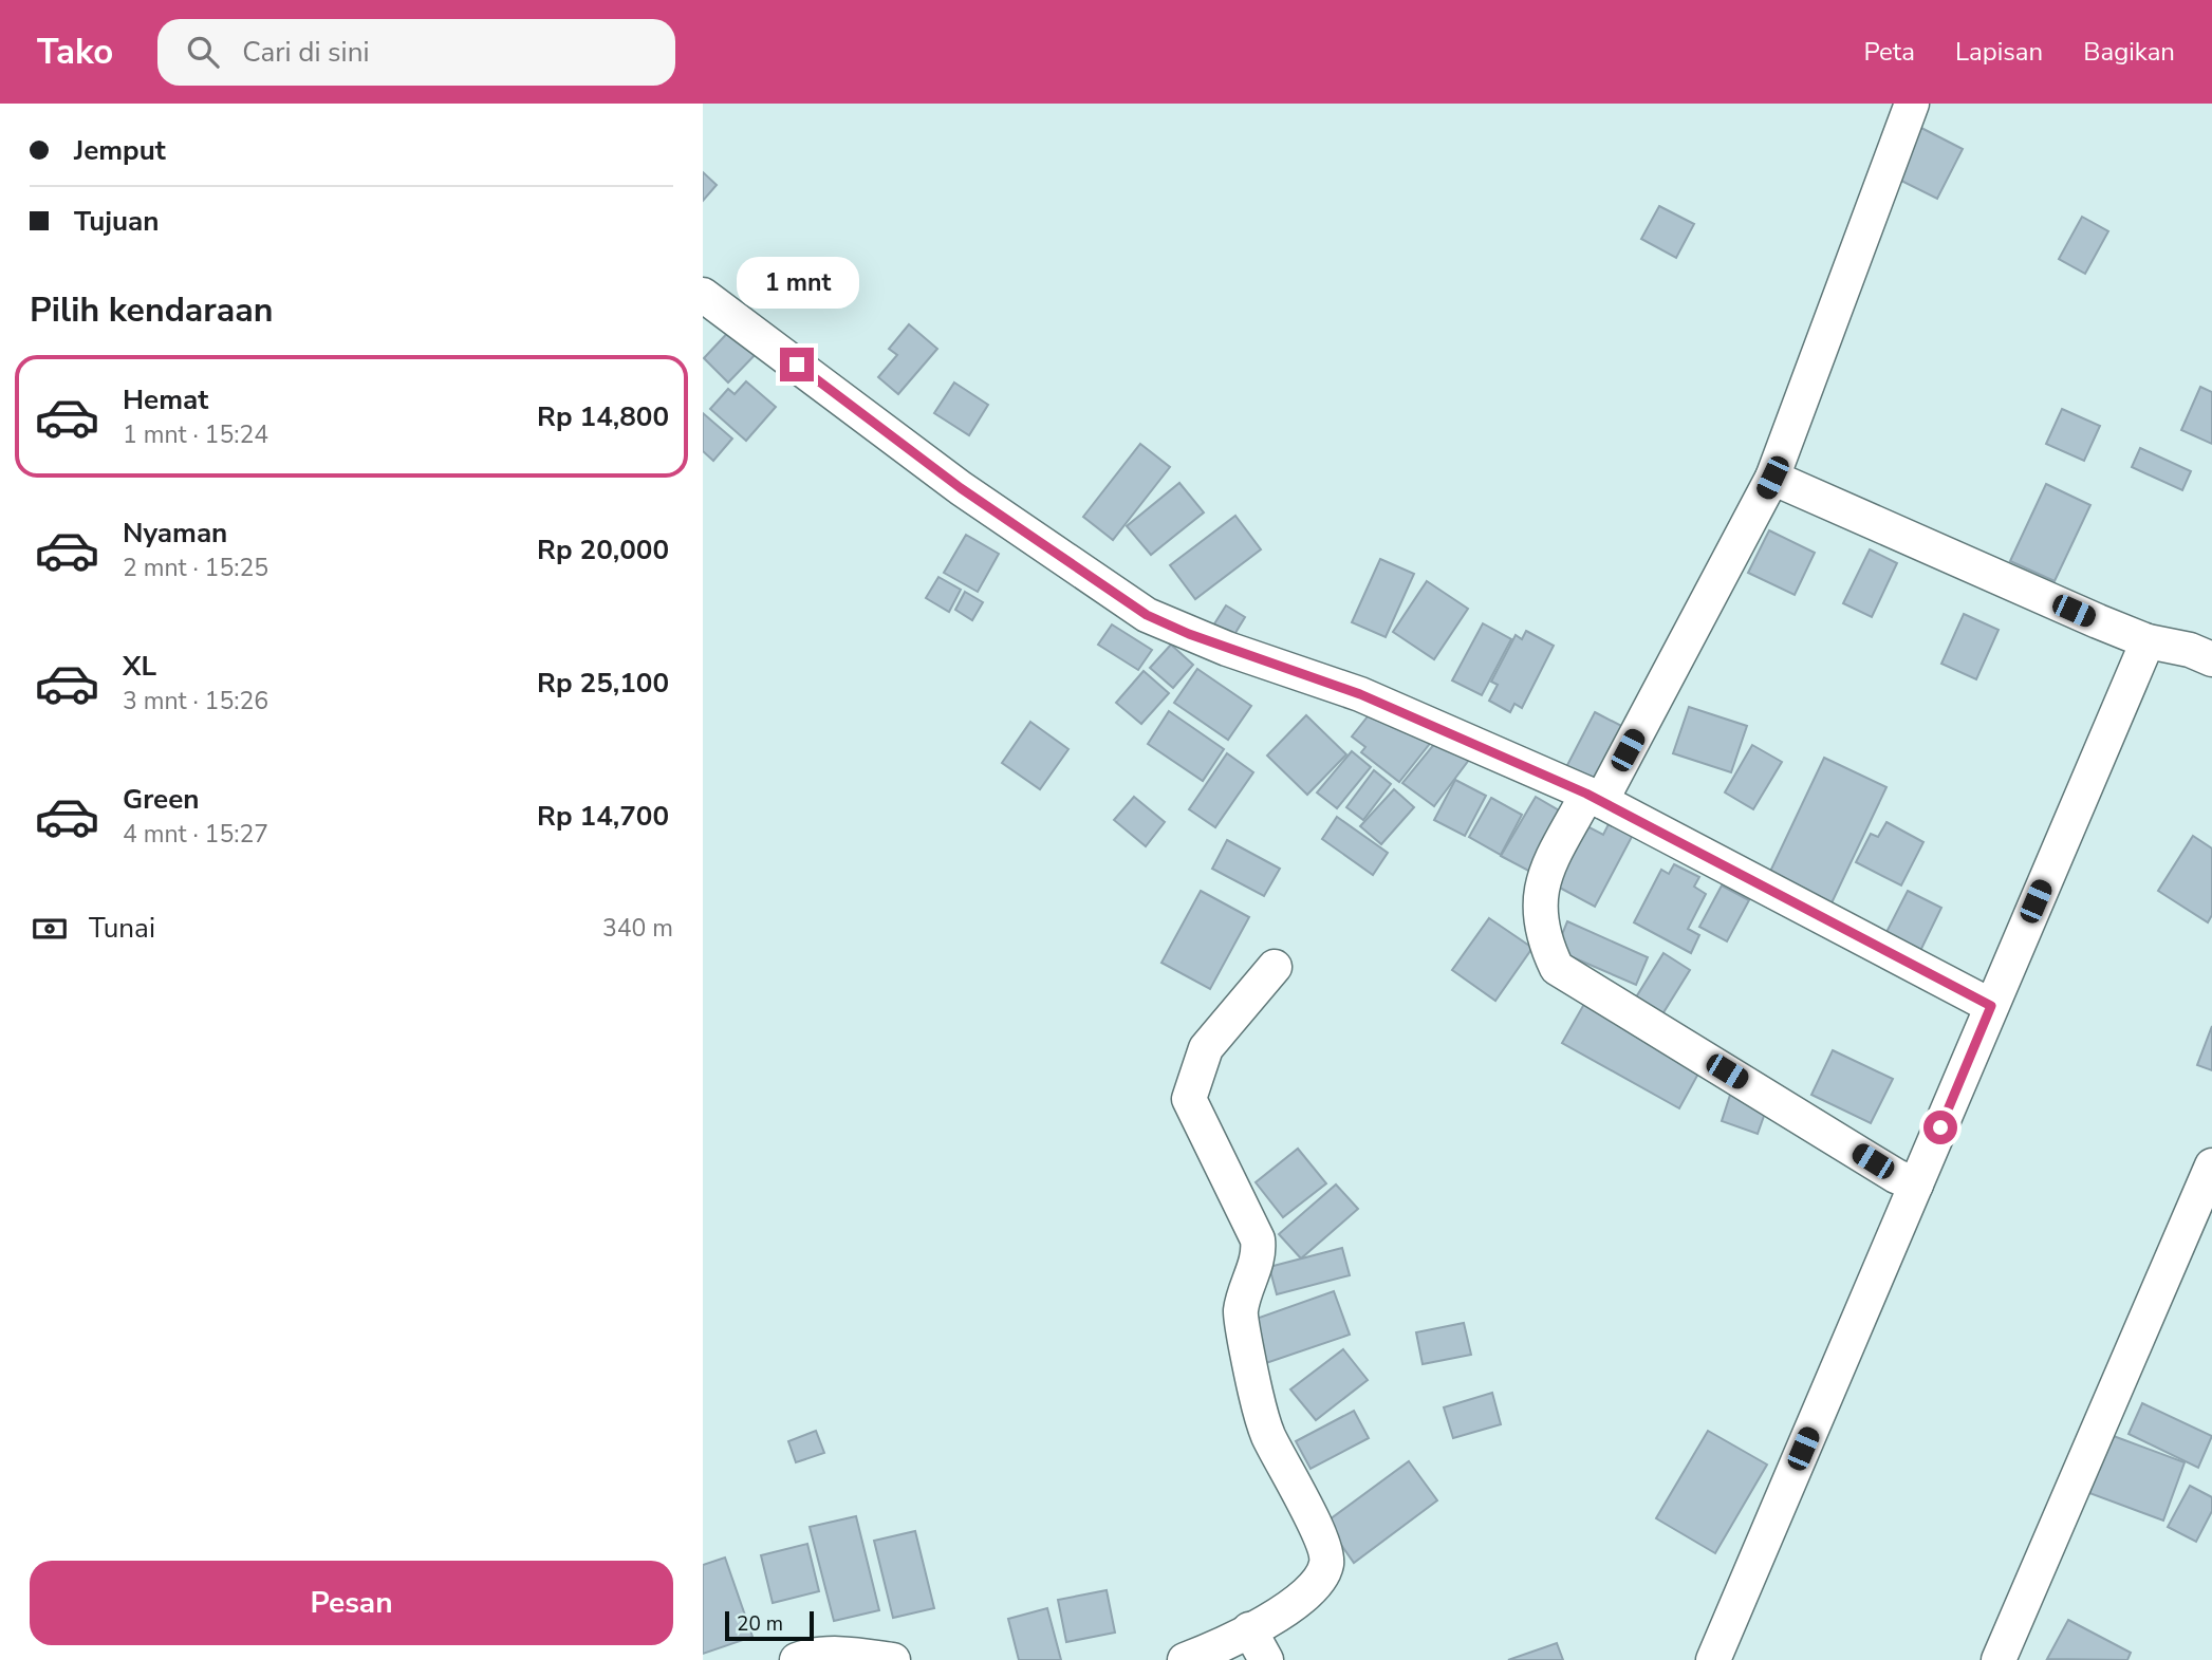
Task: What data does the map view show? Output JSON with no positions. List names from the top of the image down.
{
  "scale_bar": "20 m",
  "page": {
    "header": "Tako",
    "search": "Cari di sini",
    "nav": ["Peta", "Lapisan", "Bagikan"],
    "banner": ["Jemput", "Tujuan"],
    "bubble": "1 mnt",
    "heading": "Pilih kendaraan",
    "list": [
      {
        "name": "Hemat",
        "note": "1 mnt · 15:24",
        "value": "Rp 14,800"
      },
      {
        "name": "Nyaman",
        "note": "2 mnt · 15:25",
        "value": "Rp 20,000"
      },
      {
        "name": "XL",
        "note": "3 mnt · 15:26",
        "value": "Rp 25,100"
      },
      {
        "name": "Green",
        "note": "4 mnt · 15:27",
        "value": "Rp 14,700"
      }
    ],
    "pay": ["Tunai", "340 m"],
    "buttons": "Pesan",
    "scale": "20 m"
  }
}
